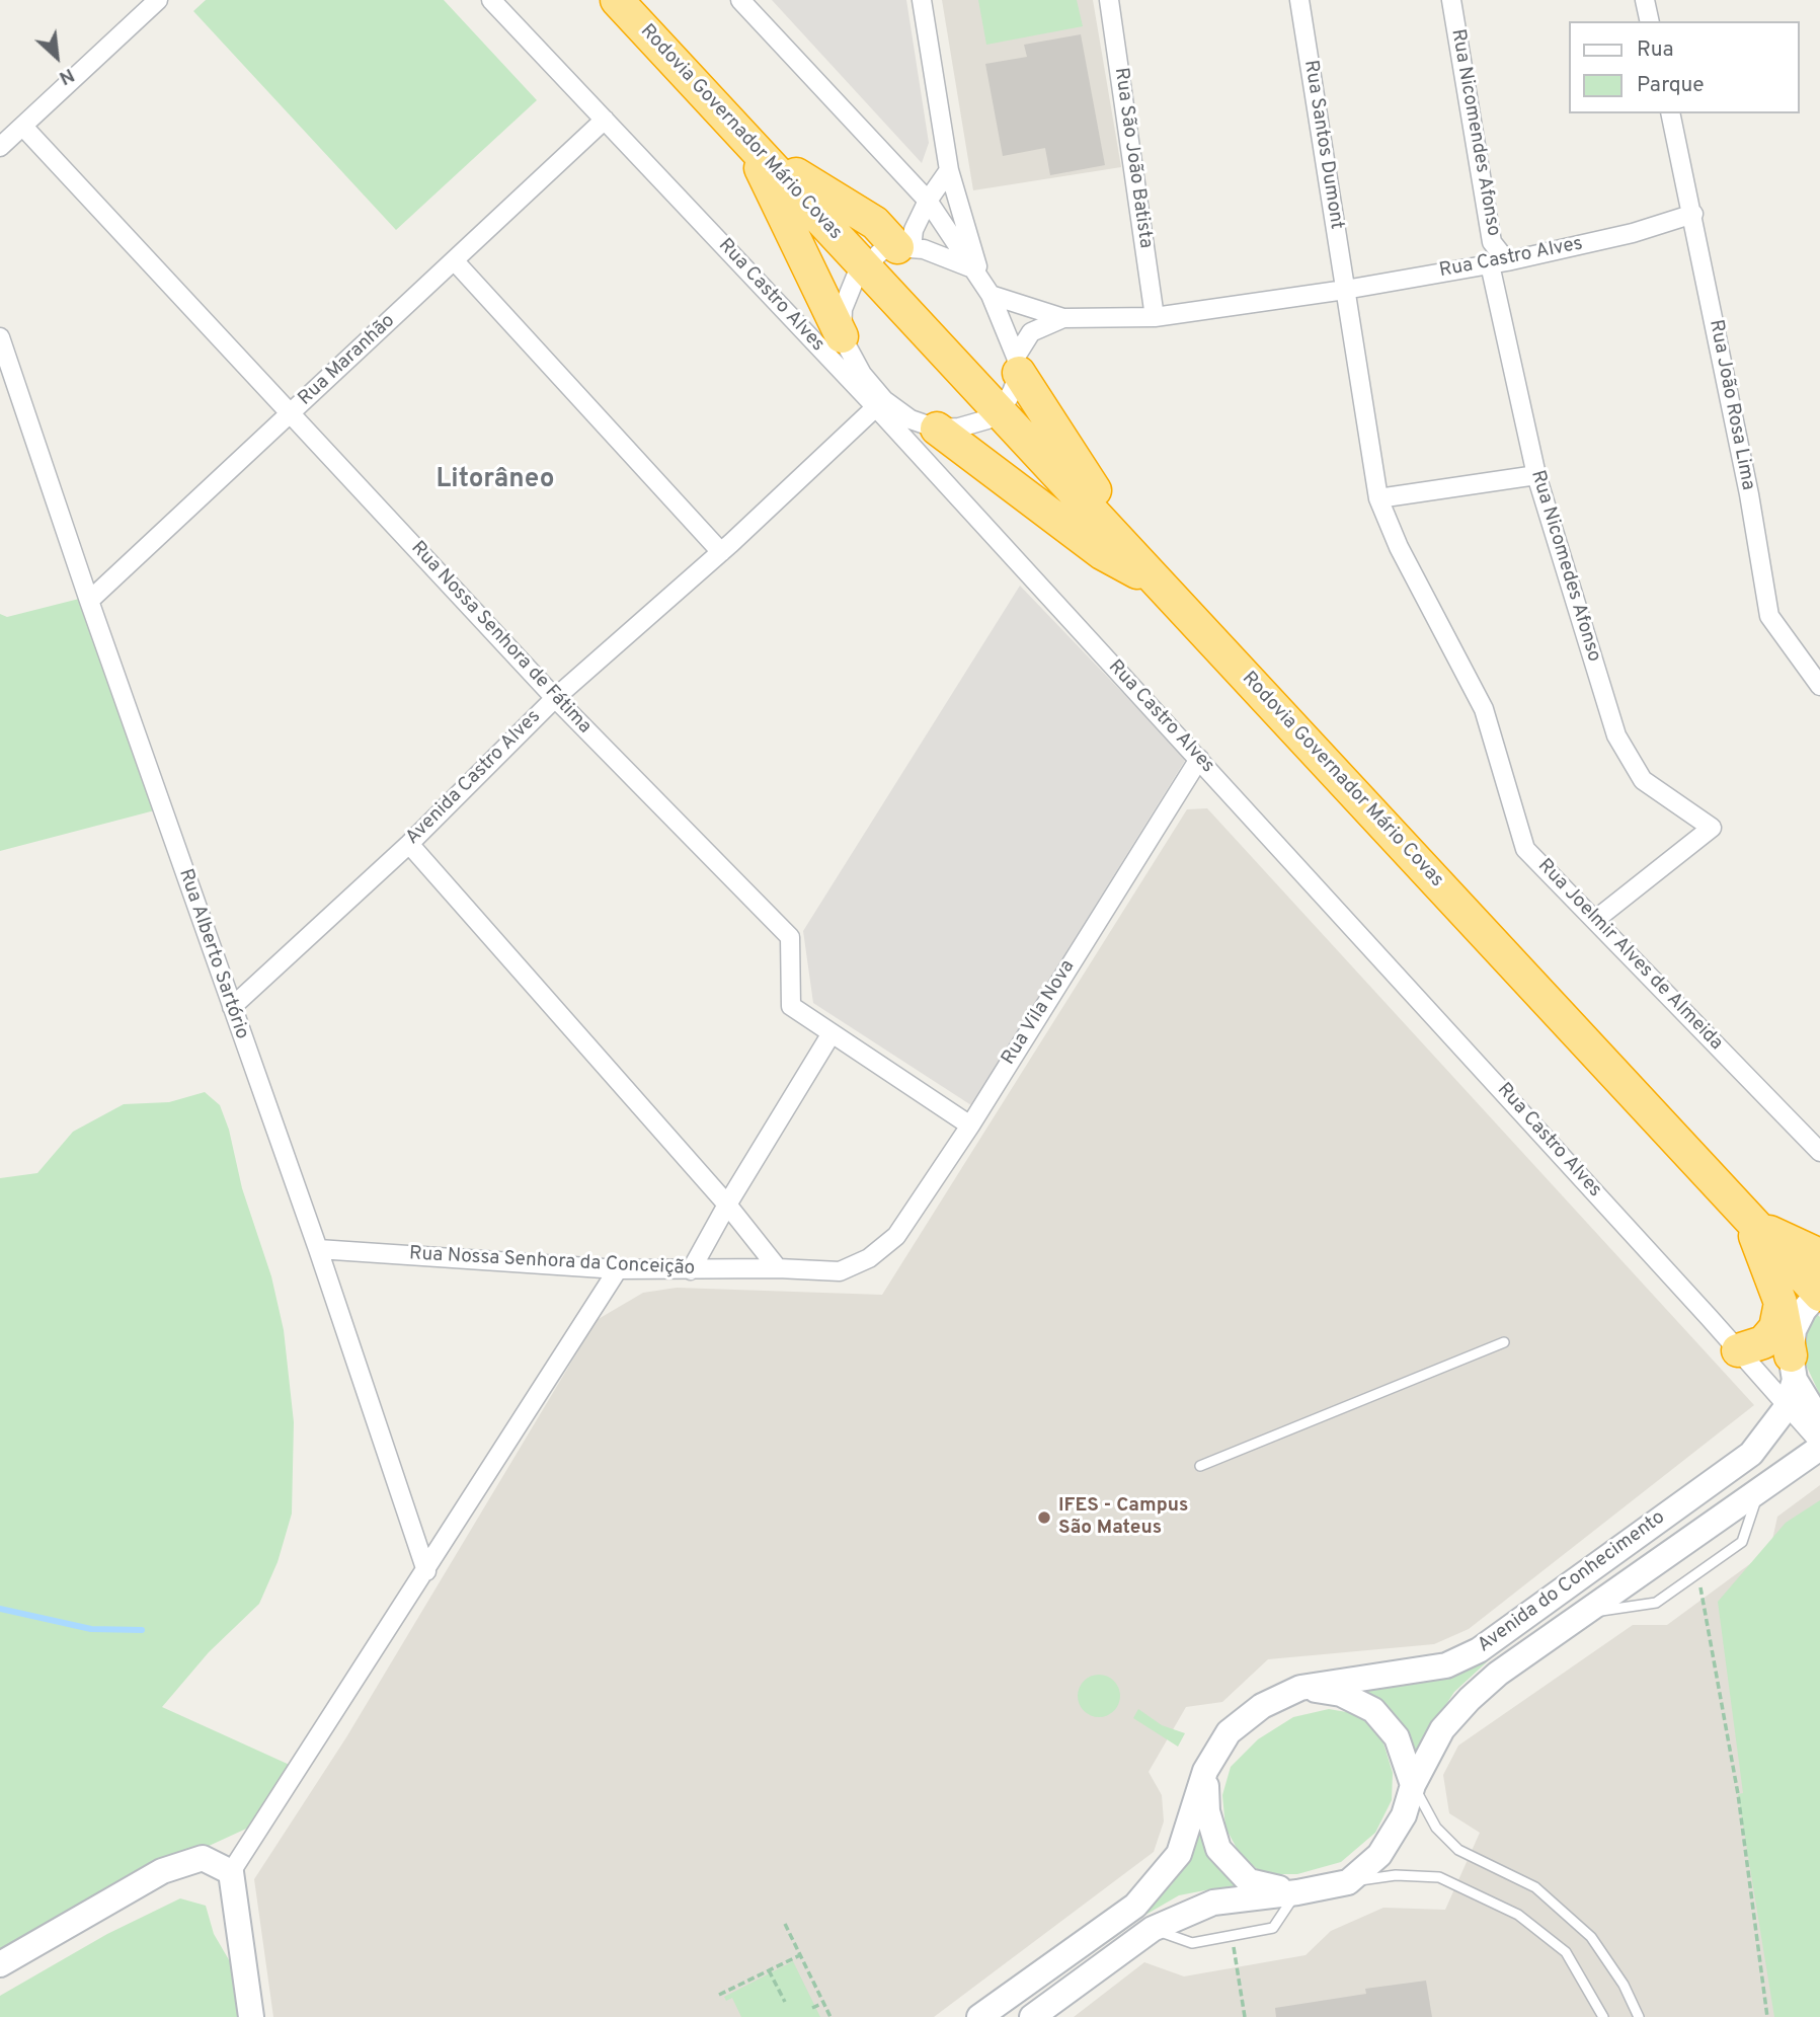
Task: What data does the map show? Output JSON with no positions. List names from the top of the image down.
{
  "streets": {
    "highway": ["Rodovia Governador Mário Covas"],
    "main road": ["Avenida do Conhecimento"],
    "street": [
      "Rua Nicomendes Afonso",
      "Rua Santos Dumont",
      "Rua São João Batista",
      "Rua Castro Alves",
      "Rua Maranhão",
      "Rua João Rosa Lima",
      "Rua Nicomedes Afonso",
      "Rua Nossa Senhora de Fátima",
      "Avenida Castro Alves",
      "Rua Alberto Sartório",
      "Rua Joelmir Alves de Almeida",
      "Rua Vila Nova",
      "Rua Nossa Senhora da Conceição"
    ]
  },
  "crossings": [
    ["Rodovia Governador Mário Covas", "Avenida do Conhecimento"],
    ["Rua Nicomendes Afonso", "Rua Castro Alves"],
    ["Rua Nicomendes Afonso", "Rua Nicomedes Afonso"],
    ["Rua Santos Dumont", "Rua Castro Alves"],
    ["Rua Santos Dumont", "Rua Joelmir Alves de Almeida"],
    ["Rua São João Batista", "Rua Castro Alves"],
    ["Rua Castro Alves", "Rua Maranhão"],
    ["Rua Castro Alves", "Rua João Rosa Lima"],
    ["Rua Castro Alves", "Rua Nicomedes Afonso"],
    ["Rua Castro Alves", "Avenida Castro Alves"],
    ["Rua Castro Alves", "Rua Joelmir Alves de Almeida"],
    ["Rua Castro Alves", "Rua Vila Nova"],
    ["Rua Castro Alves", "Avenida do Conhecimento"],
    ["Rua Maranhão", "Rua Nossa Senhora de Fátima"],
    ["Rua Maranhão", "Rua Alberto Sartório"],
    ["Rua Nicomedes Afonso", "Rua Joelmir Alves de Almeida"],
    ["Rua Nossa Senhora de Fátima", "Avenida Castro Alves"],
    ["Rua Nossa Senhora de Fátima", "Rua Vila Nova"],
    ["Avenida Castro Alves", "Rua Alberto Sartório"],
    ["Rua Alberto Sartório", "Rua Nossa Senhora da Conceição"],
    ["Rua Vila Nova", "Rua Nossa Senhora da Conceição"]
  ],
  "districts": ["Litorâneo"],
  "places": ["IFES - Campus São Mateus"],
  "legend": ["Rua", "Parque"],
  "north": "bottom right"
}
